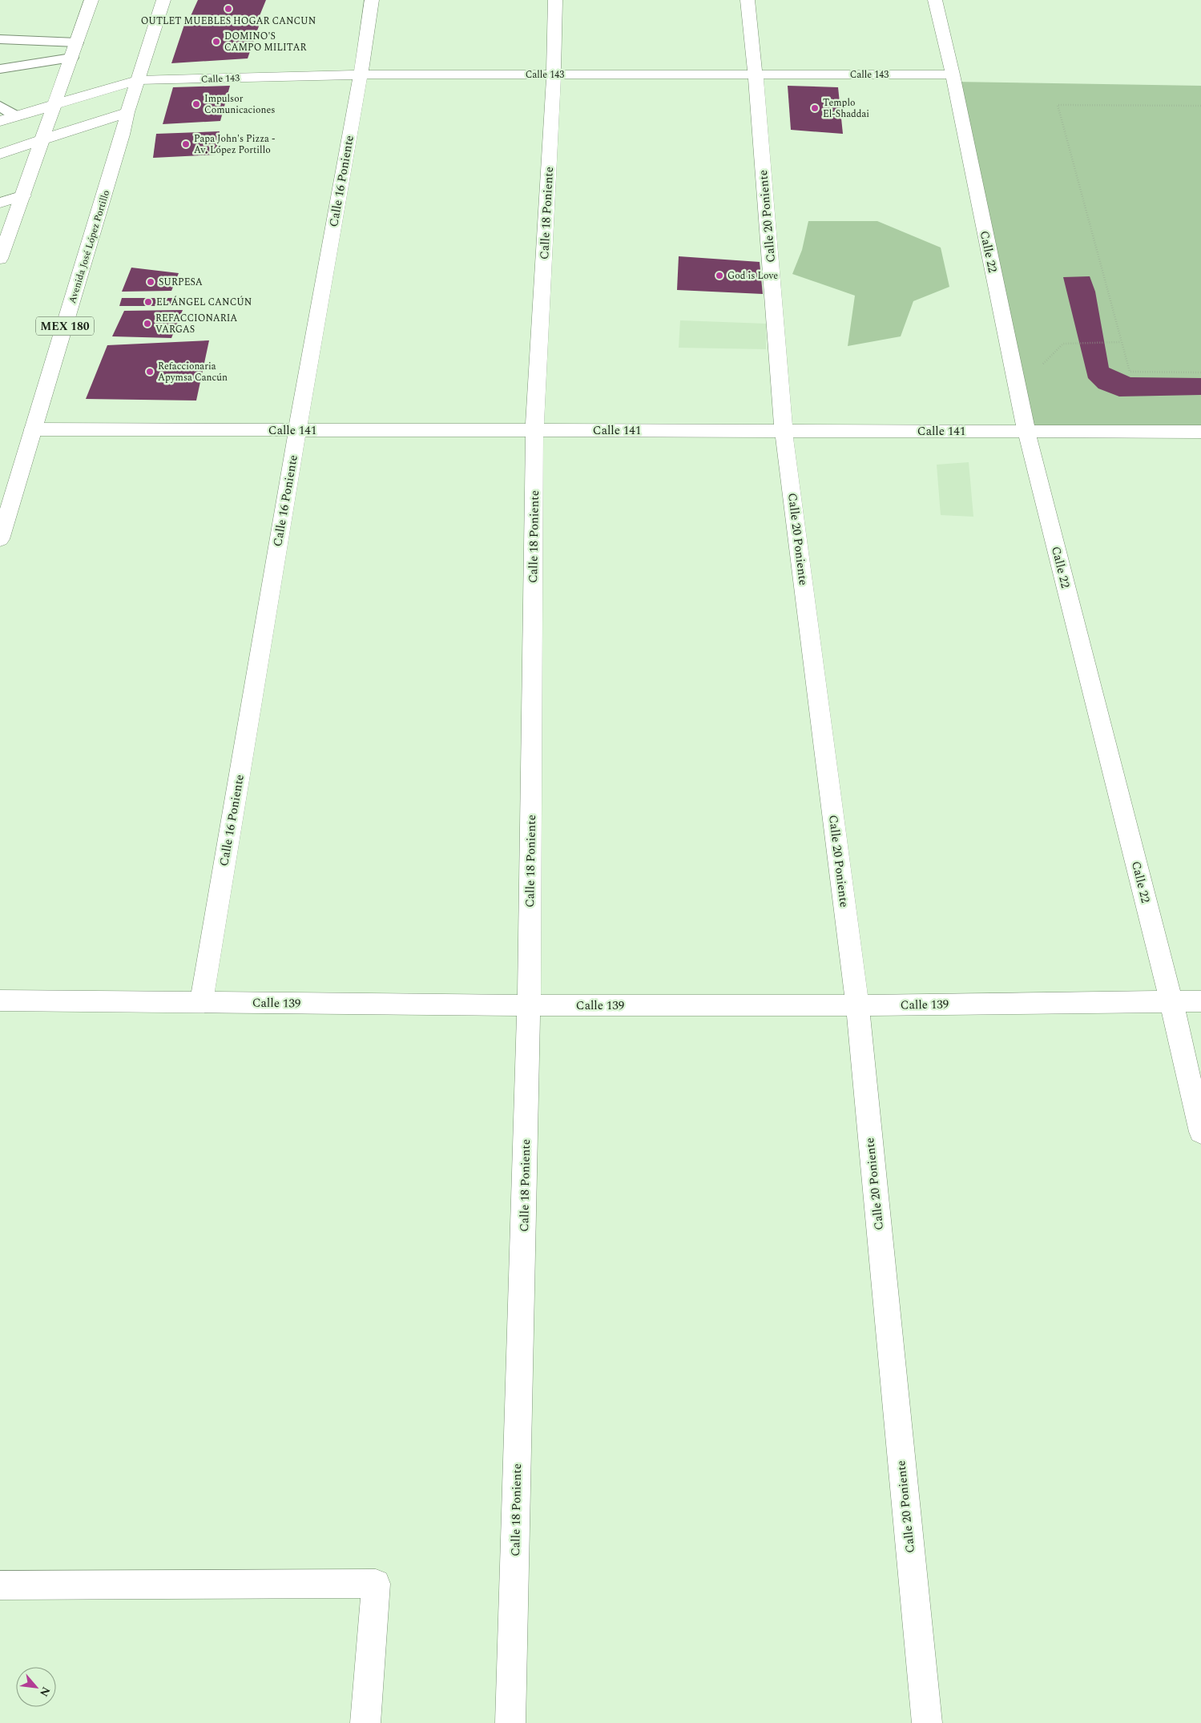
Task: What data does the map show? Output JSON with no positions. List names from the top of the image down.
{
  "streets": {
    "street": [
      "Calle 143",
      "Calle 16 Poniente",
      "Calle 18 Poniente",
      "Calle 20 Poniente",
      "Avenida José López Portillo",
      "Calle 22",
      "MEX 180",
      "Calle 141",
      "Calle 139"
    ]
  },
  "crossings": [
    ["Calle 143", "Calle 16 Poniente"],
    ["Calle 143", "Calle 18 Poniente"],
    ["Calle 143", "Calle 20 Poniente"],
    ["Calle 143", "Avenida José López Portillo"],
    ["Calle 143", "Calle 22"],
    ["Calle 16 Poniente", "Calle 141"],
    ["Calle 16 Poniente", "Calle 139"],
    ["Calle 18 Poniente", "Calle 141"],
    ["Calle 18 Poniente", "Calle 139"],
    ["Calle 20 Poniente", "Calle 141"],
    ["Calle 20 Poniente", "Calle 139"],
    ["Avenida José López Portillo", "Calle 141"],
    ["Calle 22", "Calle 141"],
    ["Calle 22", "Calle 139"]
  ],
  "places": [
    "OUTLET MUEBLES HOGAR CANCUN",
    "DOMINO'S CAMPO MILITAR",
    "Impulsor Comunicaciones",
    "Templo El-Shaddai",
    "Papa John's Pizza - Av. López Portillo",
    "God is Love",
    "SURPESA",
    "EL ÁNGEL CANCÚN",
    "REFACCIONARIA VARGAS",
    "Refaccionaria Apymsa Cancún"
  ],
  "north": "bottom right"
}
